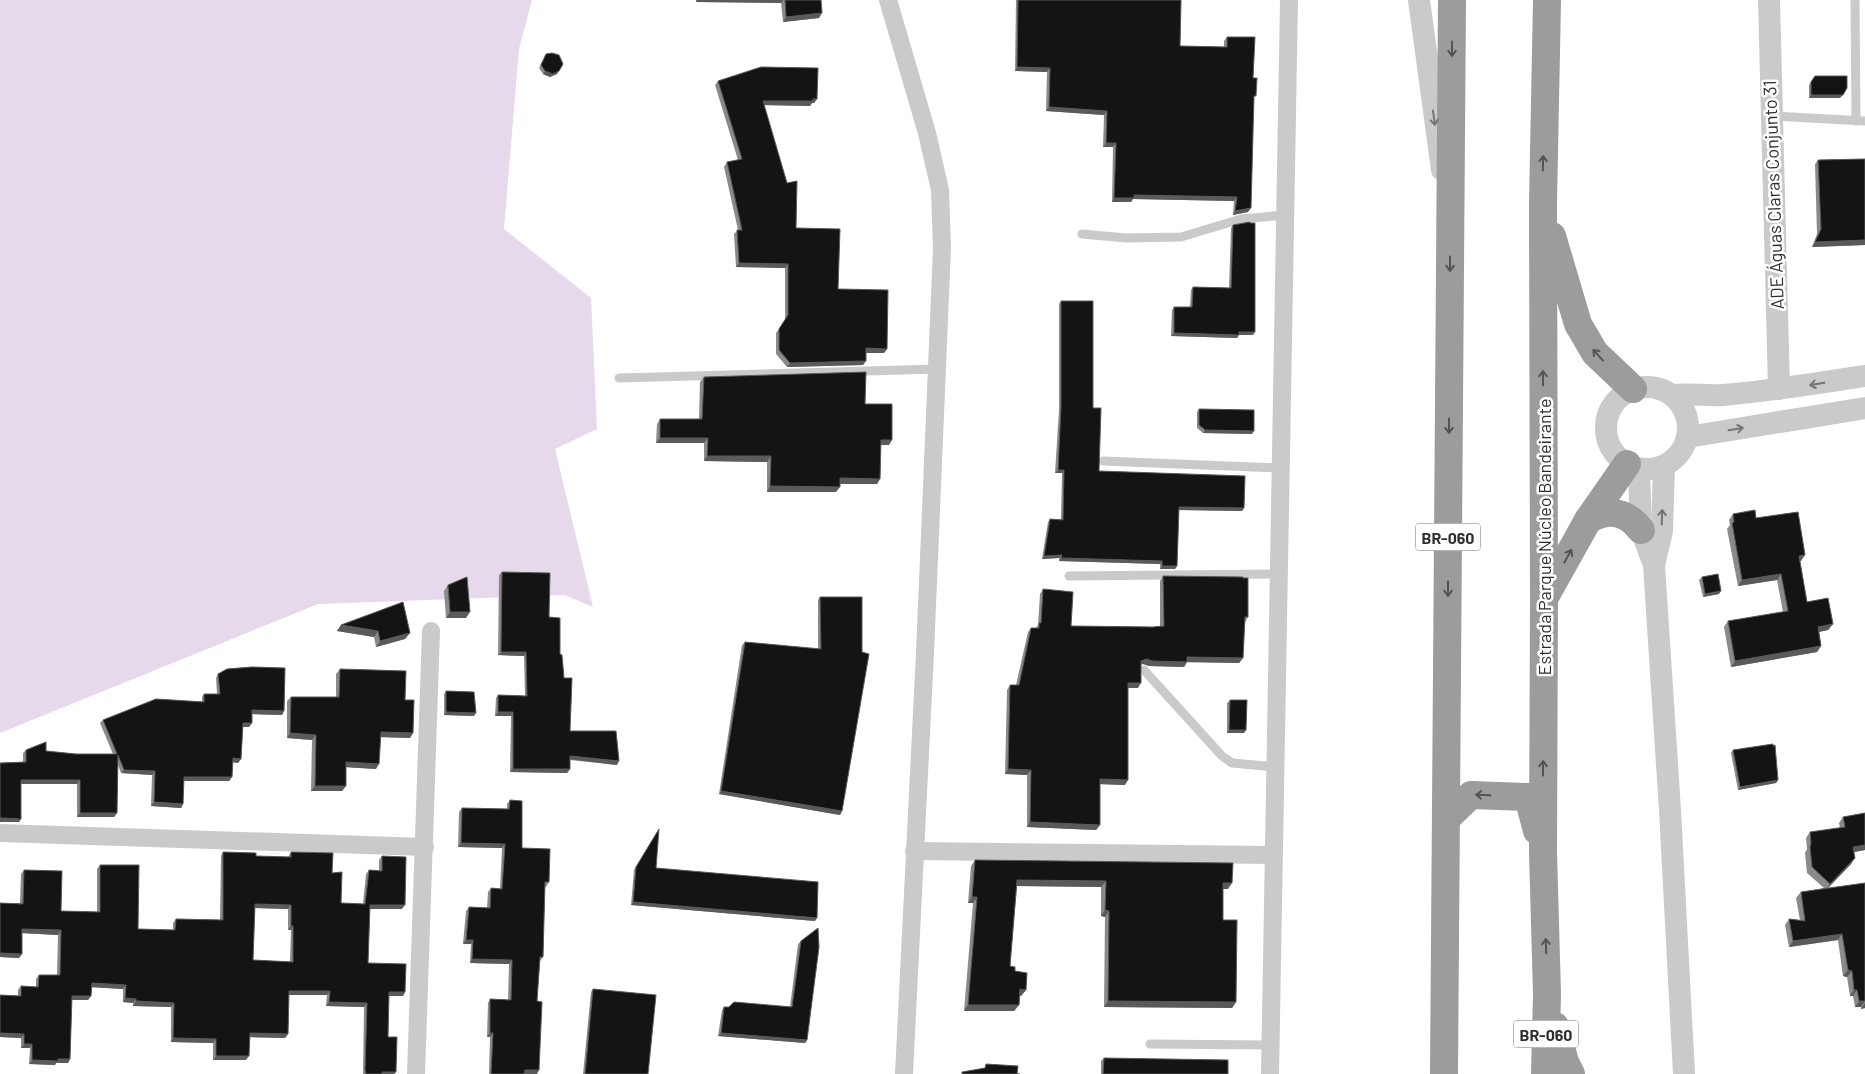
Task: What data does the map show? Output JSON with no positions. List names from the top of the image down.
{
  "streets": {
    "highway": ["BR-060", "Estrada Parque Núcleo Bandeirante"],
    "street": ["ADE Águas Claras Conjunto 31"]
  }
}
